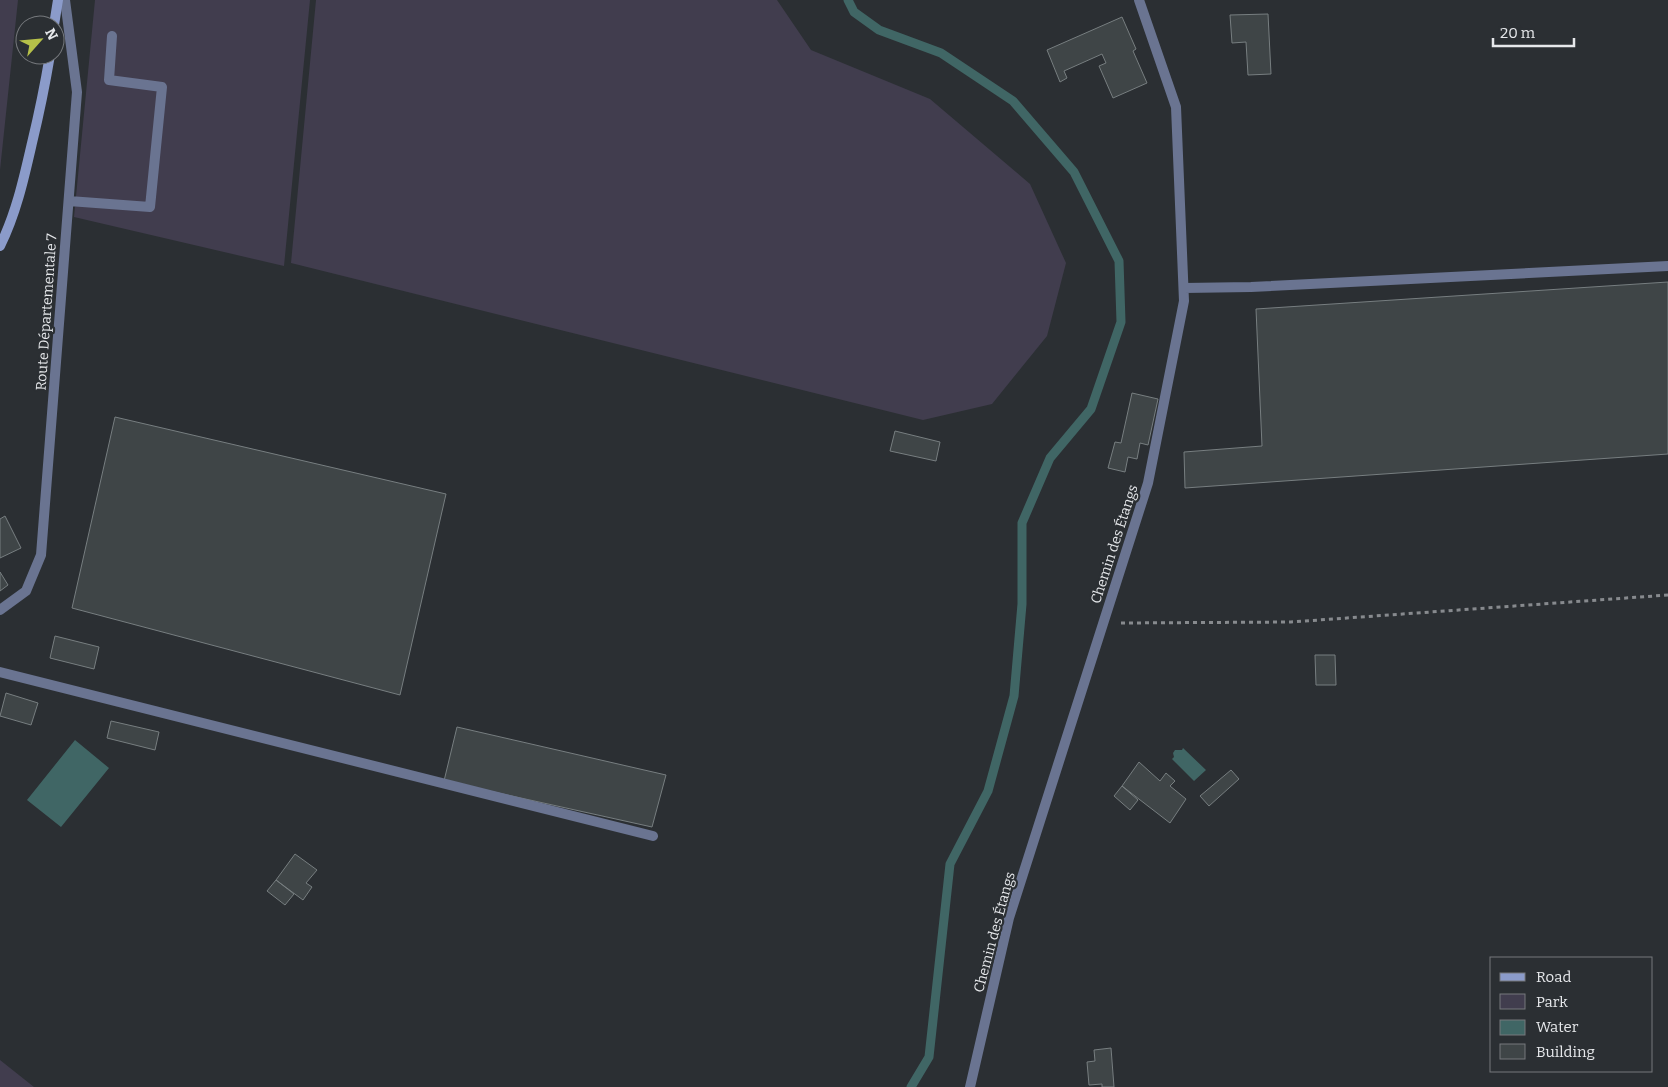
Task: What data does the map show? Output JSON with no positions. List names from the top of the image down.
{
  "streets": {
    "lane": ["Route Départementale 7", "Chemin des Étangs"]
  },
  "legend": [
    "Road",
    "Park",
    "Water",
    "Building"
  ],
  "scale_bar": "20 m",
  "north": "top right"
}
